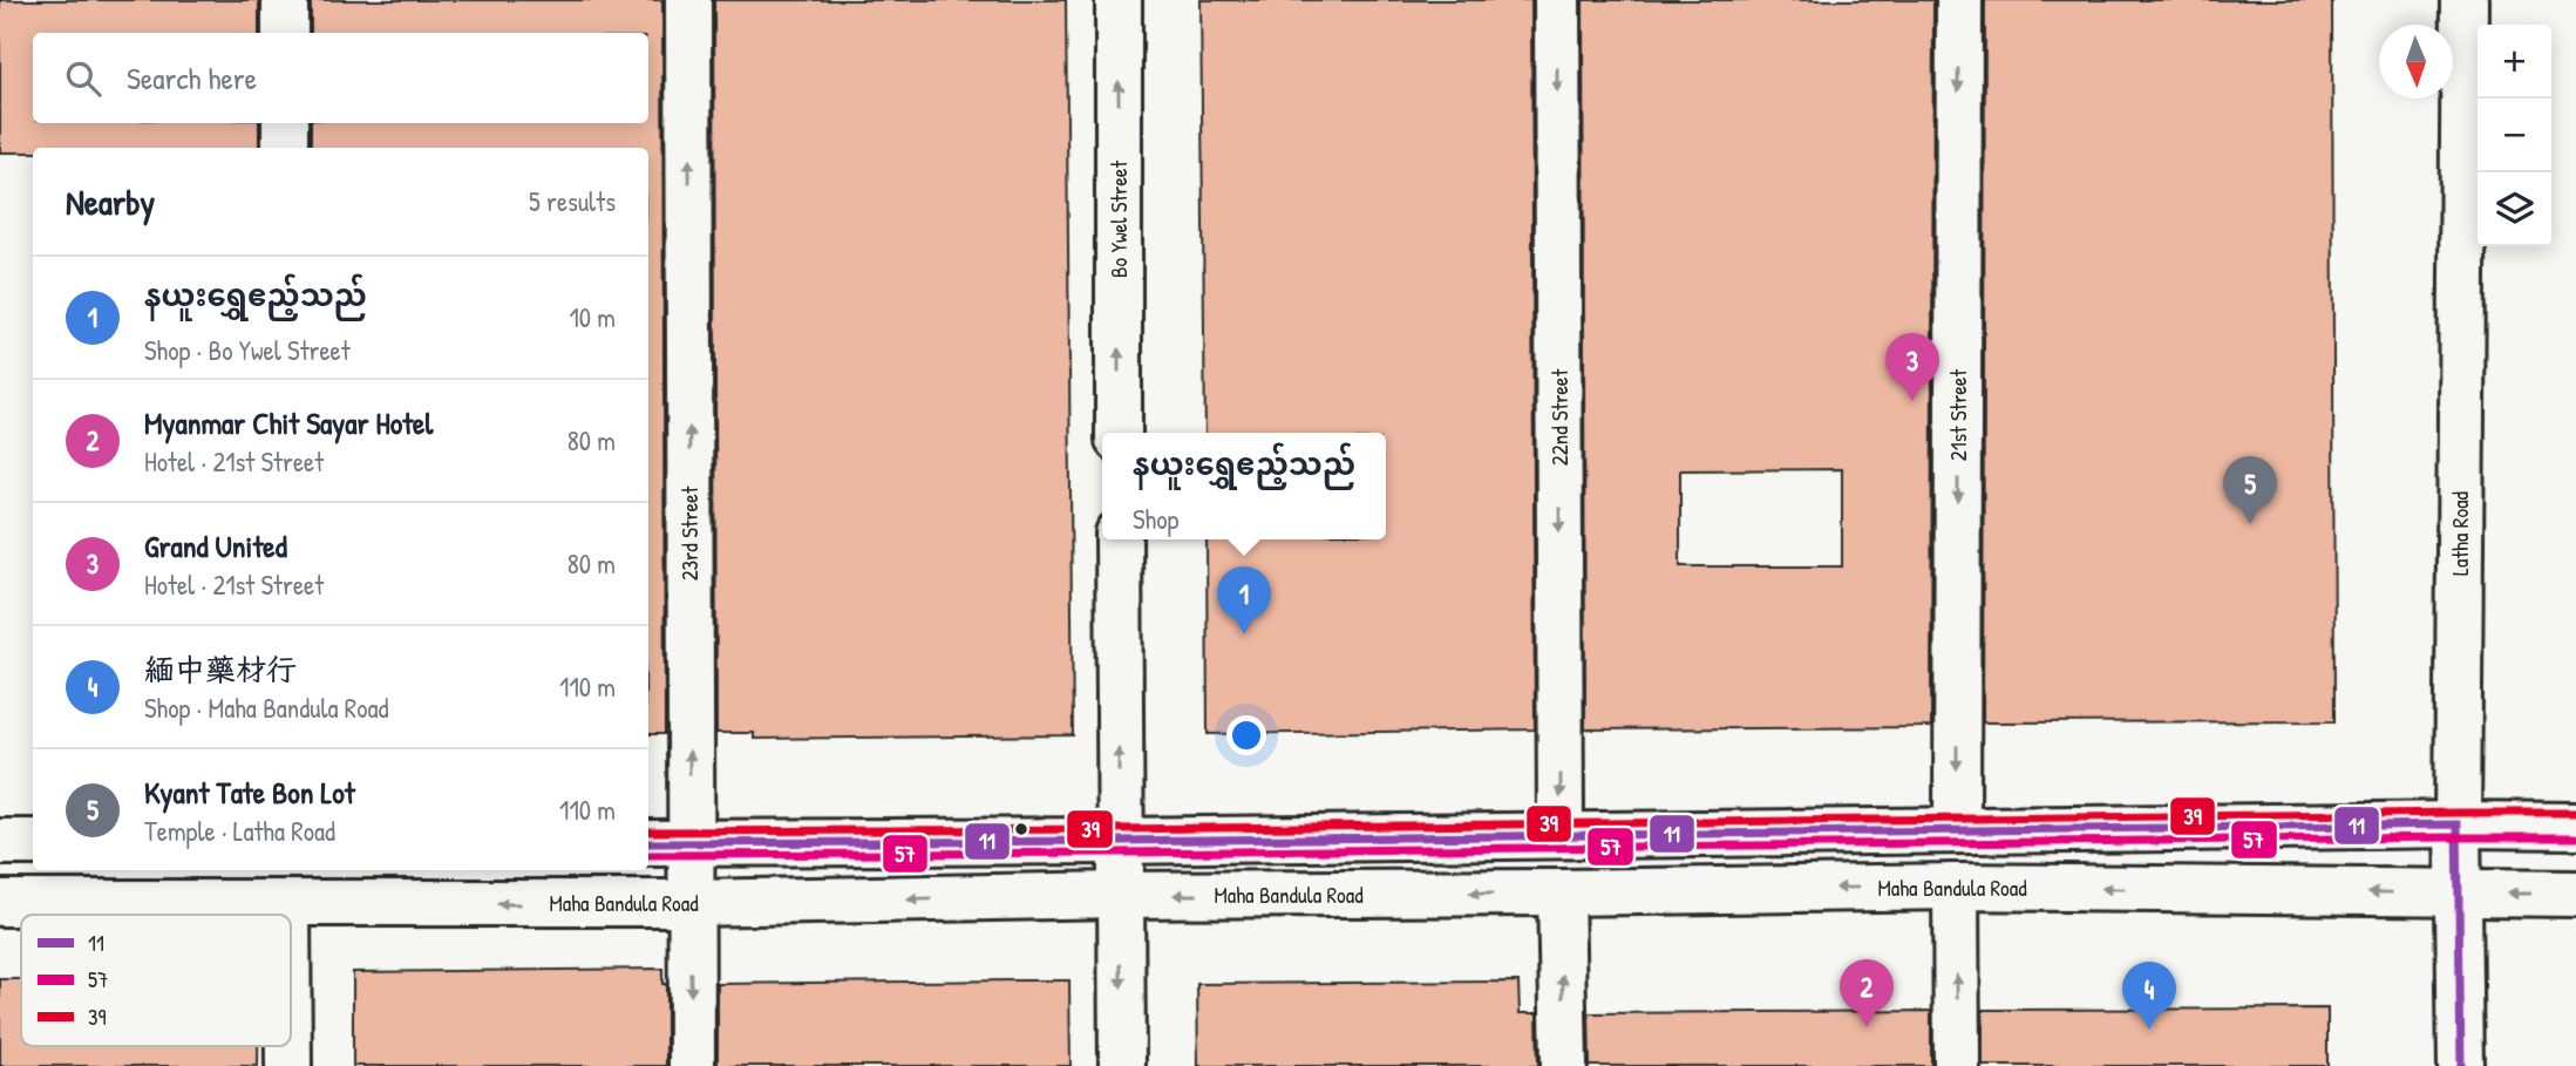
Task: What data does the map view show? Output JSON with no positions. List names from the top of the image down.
{
  "streets": {
    "main road": [
      "Bo Ywel Street",
      "21st Street",
      "22nd Street",
      "23rd Street",
      "Latha Road",
      "Maha Bandula Road"
    ]
  },
  "crossings": [
    ["23rd Street", "Maha Bandula Road"],
    ["Latha Road", "Maha Bandula Road"]
  ],
  "one_way": ["Bo Ywel Street", "21st Street", "22nd Street"],
  "lines": ["transit line 39", "transit line 11", "transit line 57"],
  "legend": ["11", "57", "39"],
  "north": "bottom",
  "page": {
    "map_buttons": ["+", "−"],
    "search": "Search here",
    "heading": ["Nearby", "5 results"],
    "list": [
      {
        "mark": "1",
        "name": "နယူးရွှေဧည့်သည်",
        "note": "Shop · Bo Ywel Street",
        "value": "10 m"
      },
      {
        "mark": "2",
        "name": "Myanmar Chit Sayar Hotel",
        "note": "Hotel · 21st Street",
        "value": "80 m"
      },
      {
        "mark": "3",
        "name": "Grand United",
        "note": "Hotel · 21st Street",
        "value": "80 m"
      },
      {
        "mark": "4",
        "name": "緬中藥材行",
        "note": "Shop · Maha Bandula Road",
        "value": "110 m"
      },
      {
        "mark": "5",
        "name": "Kyant Tate Bon Lot",
        "note": "Temple · Latha Road",
        "value": "110 m"
      }
    ],
    "pins": [
      "3",
      "5",
      "1",
      "2",
      "4"
    ],
    "popup": ["နယူးရွှေဧည့်သည်", "Shop"]
  }
}
